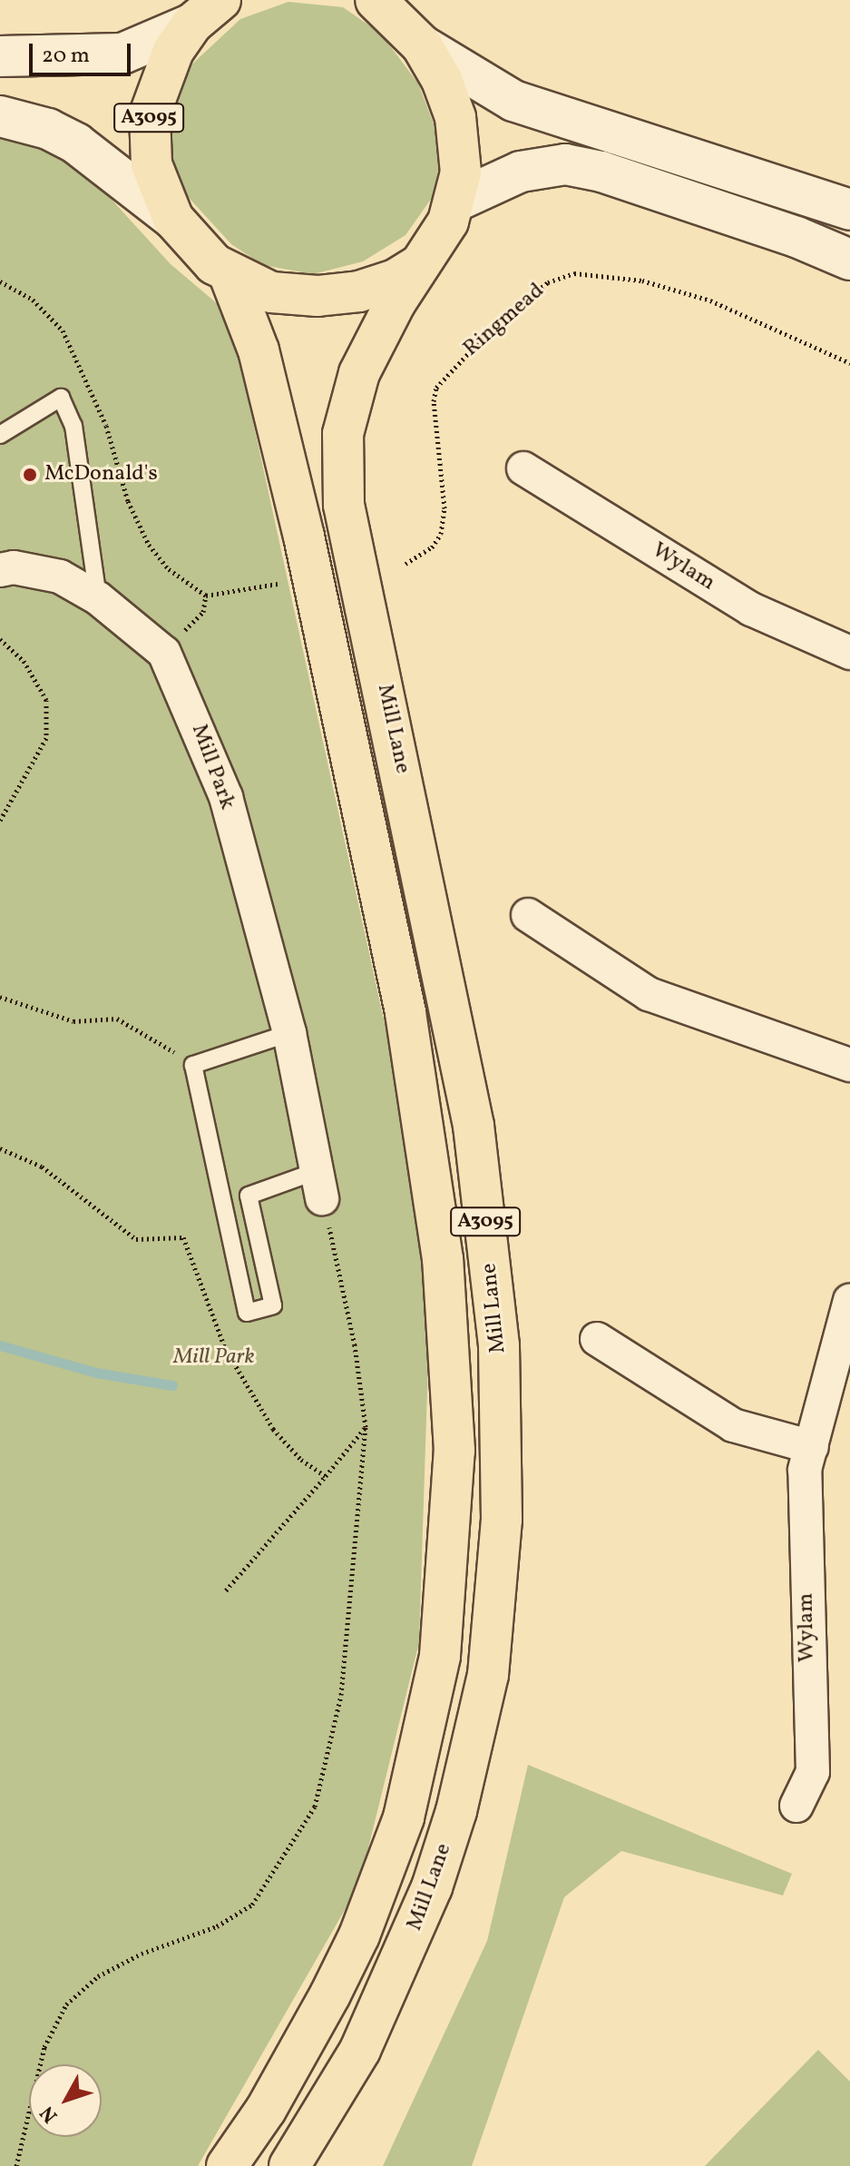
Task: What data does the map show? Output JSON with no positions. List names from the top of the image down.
{
  "streets": {
    "main road": ["A3095", "Mill Lane"],
    "street": ["Wylam", "Mill Park"],
    "path": ["Ringmead"]
  },
  "crossings": [
    ["A3095", "Mill Lane"]
  ],
  "parks": ["Mill Park"],
  "places": ["McDonald's"],
  "scale_bar": "20 m",
  "north": "bottom left"
}
